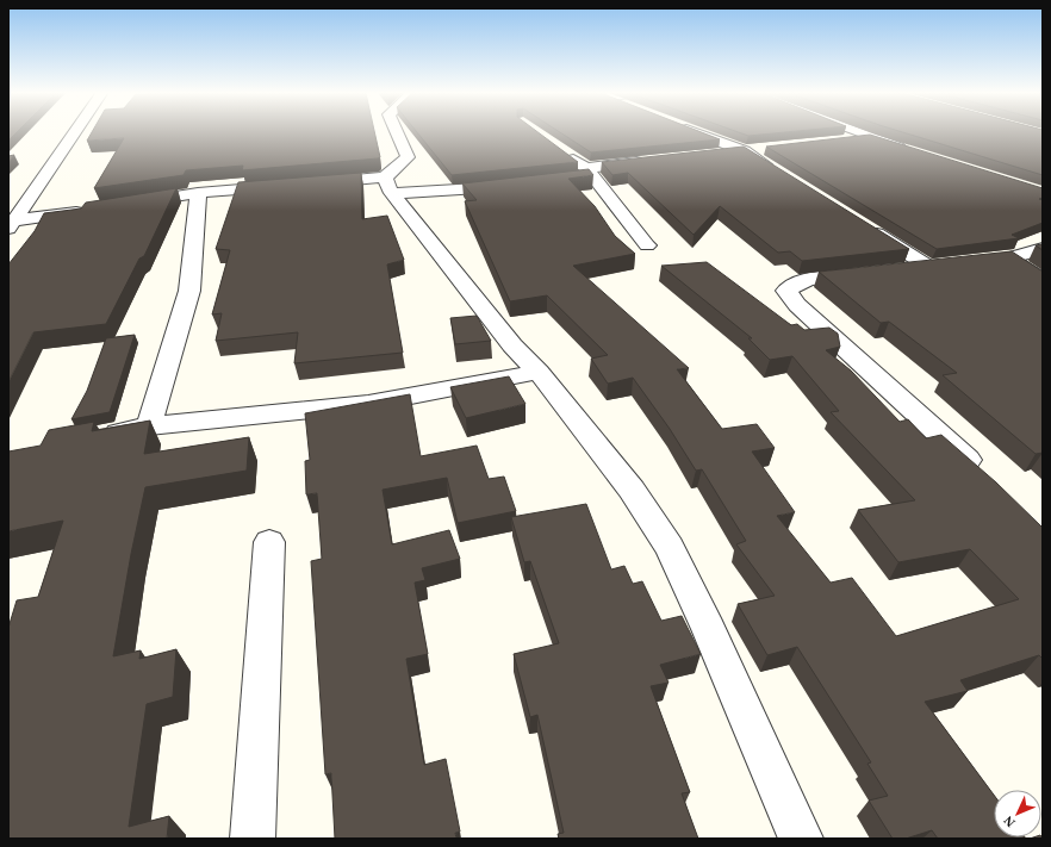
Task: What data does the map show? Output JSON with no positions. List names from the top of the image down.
{
  "north": "bottom left"
}
